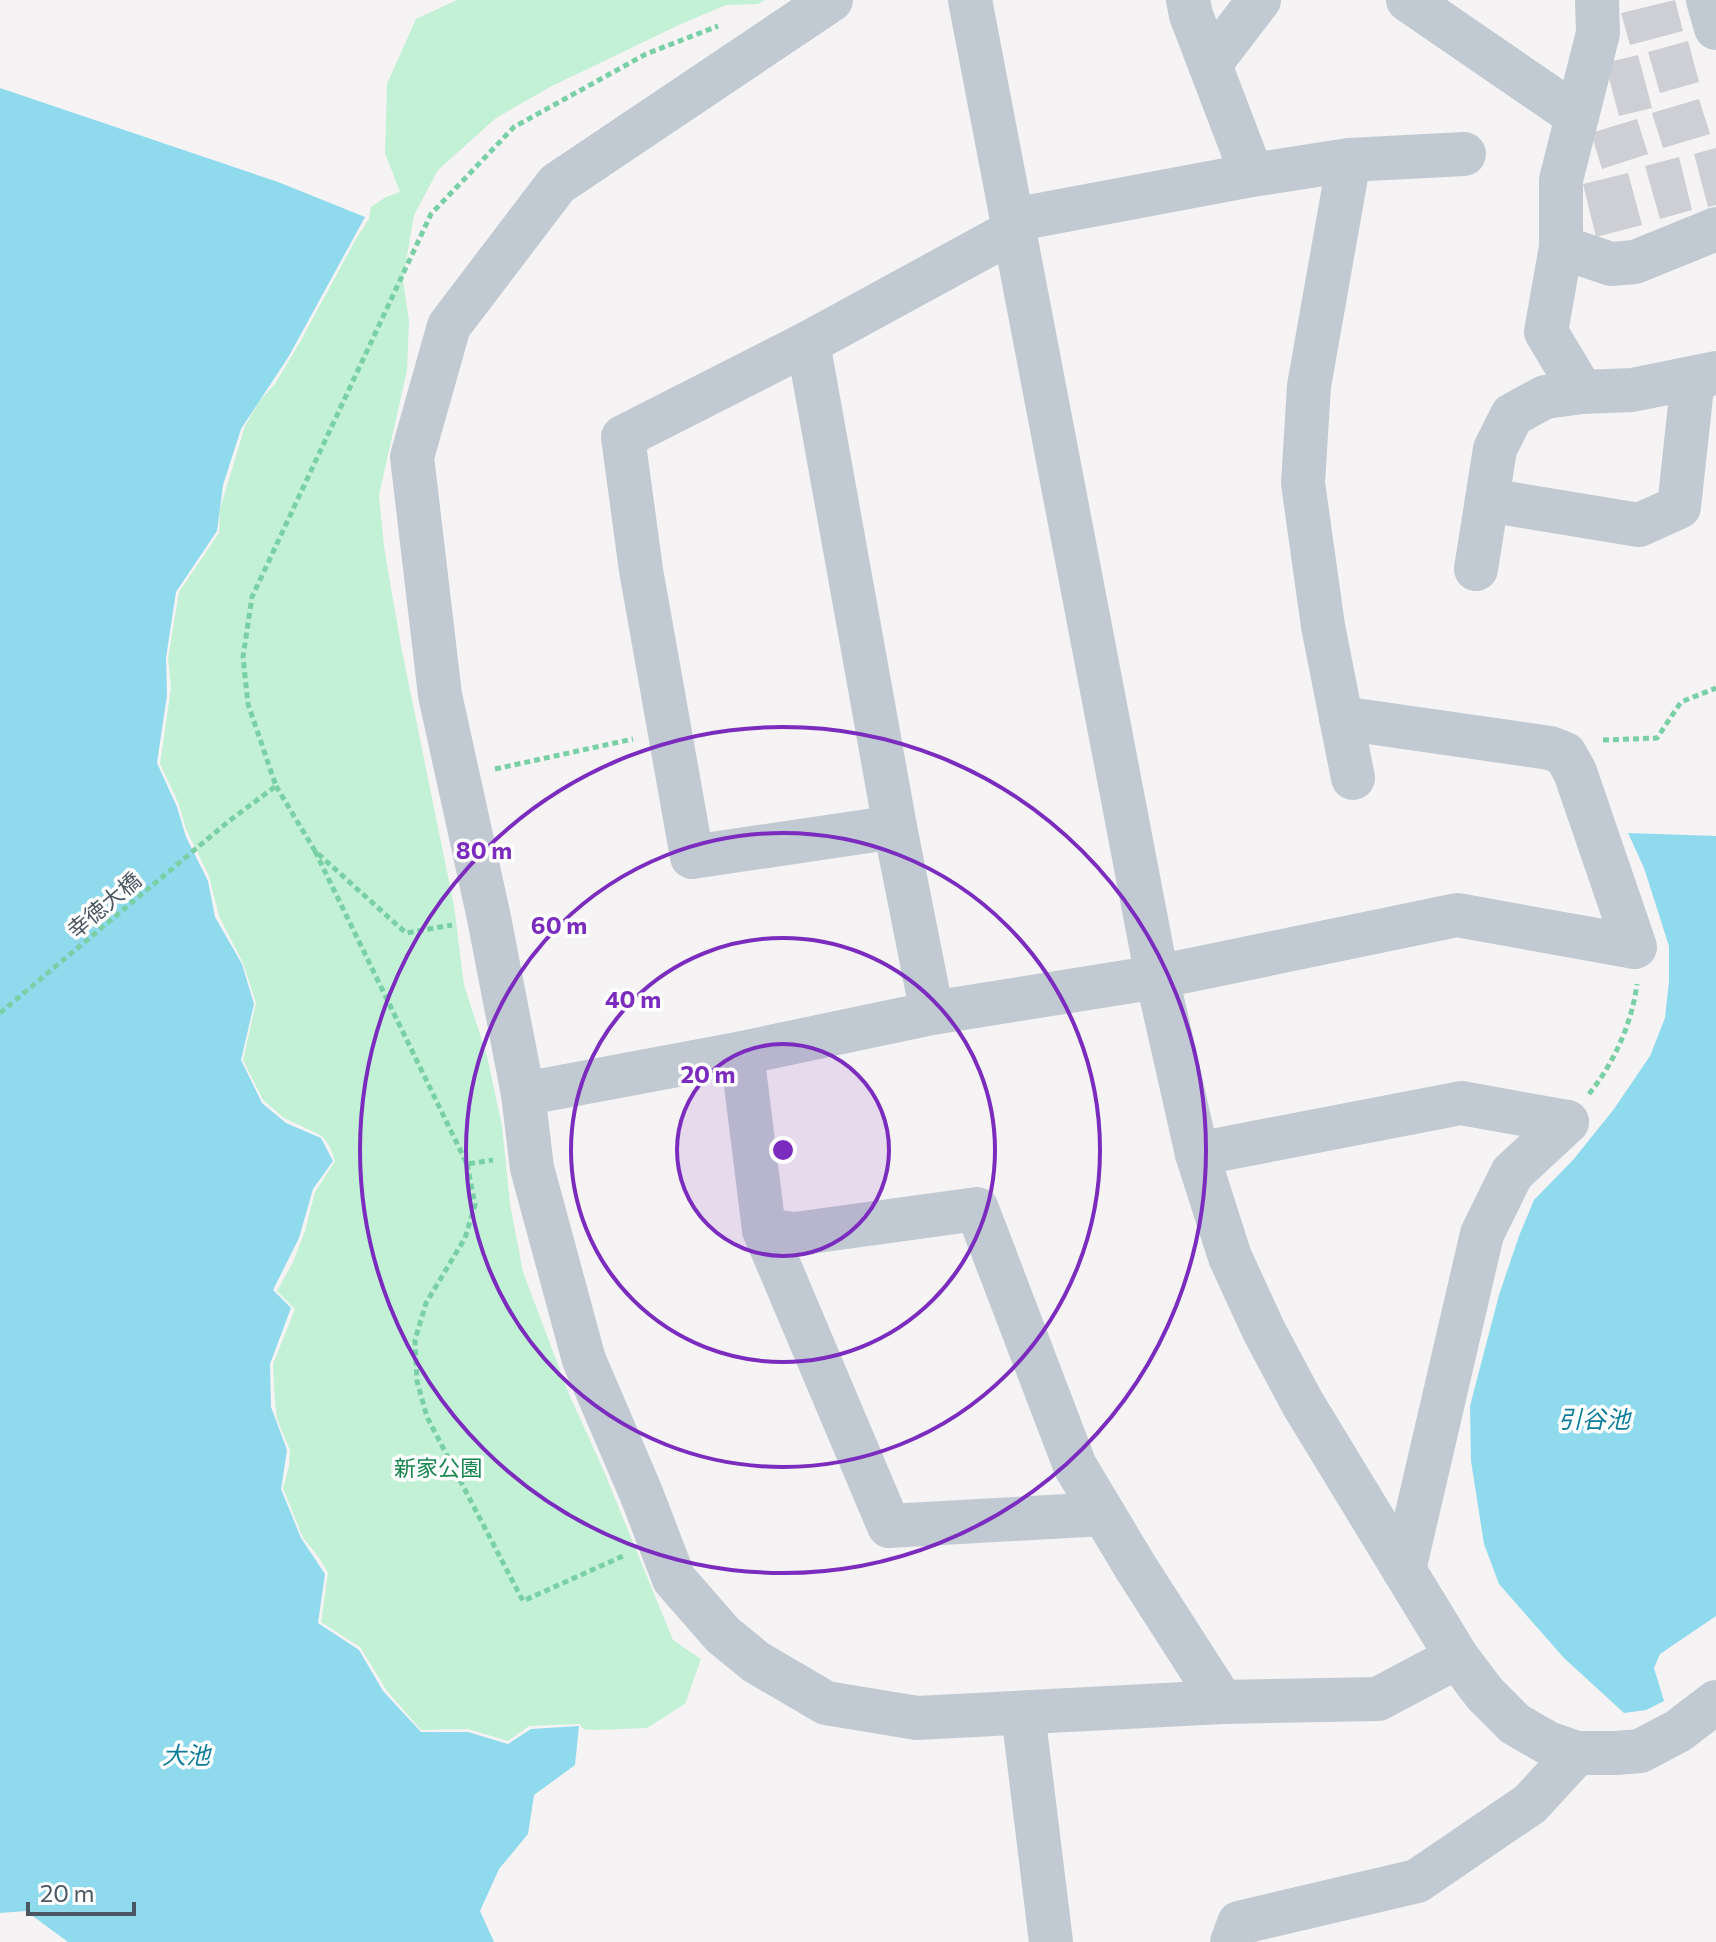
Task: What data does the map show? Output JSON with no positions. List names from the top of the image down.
{
  "streets": {
    "path": ["幸徳大橋"]
  },
  "water": ["引谷池", "大池"],
  "parks": ["新家公園"],
  "scale_bar": "20 m",
  "rings": [
    "80 m",
    "60 m",
    "40 m",
    "20 m"
  ]
}
